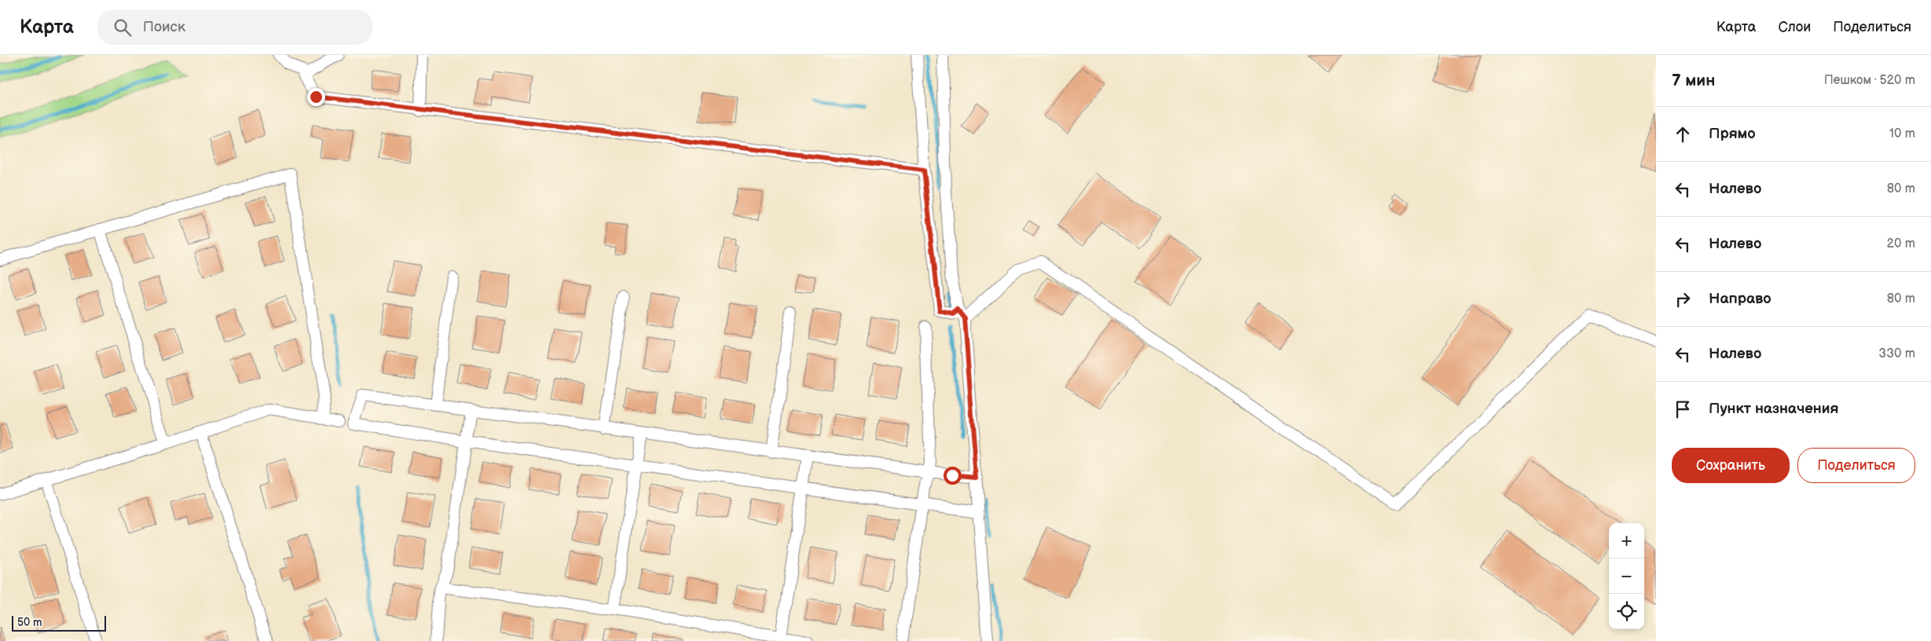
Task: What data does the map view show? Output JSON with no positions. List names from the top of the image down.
{
  "scale_bar": "50 m",
  "page": {
    "header": "Карта",
    "search": "Поиск",
    "nav": ["Карта", "Слои", "Поделиться"],
    "heading": ["7 мин", "Пешком · 520 m"],
    "list": [
      ["Прямо", "10 m"],
      ["Налево", "80 m"],
      ["Налево", "20 m"],
      ["Направо", "80 m"],
      ["Налево", "330 m"],
      "Пункт назначения"
    ],
    "buttons": ["Сохранить", "Поделиться"],
    "map_buttons": ["+", "−"],
    "scale": "50 m"
  }
}
